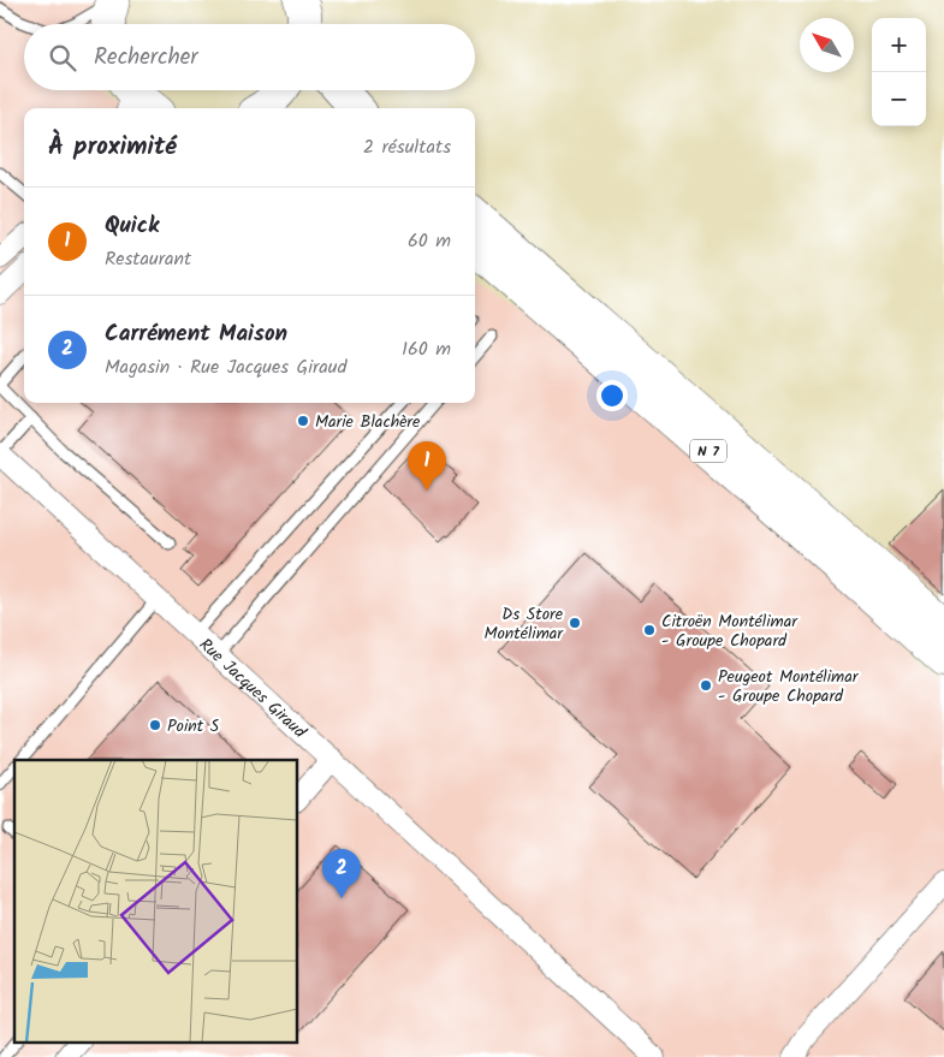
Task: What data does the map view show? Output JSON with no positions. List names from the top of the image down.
{
  "streets": {
    "main road": ["N 7"],
    "street": ["Rue Jacques Giraud"]
  },
  "places": [
    "Marie Blachère",
    "Ds Store Montélimar",
    "Citroën Montélimar - Groupe Chopard",
    "Peugeot Montélimar - Groupe Chopard",
    "Point S"
  ],
  "north": "top left",
  "page": {
    "map_buttons": ["+", "−"],
    "search": "Rechercher",
    "heading": ["À proximité", "2 résultats"],
    "list": [
      {
        "mark": "1",
        "name": "Quick",
        "note": "Restaurant",
        "value": "60 m"
      },
      {
        "mark": "2",
        "name": "Carrément Maison",
        "note": "Magasin · Rue Jacques Giraud",
        "value": "160 m"
      }
    ],
    "pins": ["1", "2"]
  }
}
